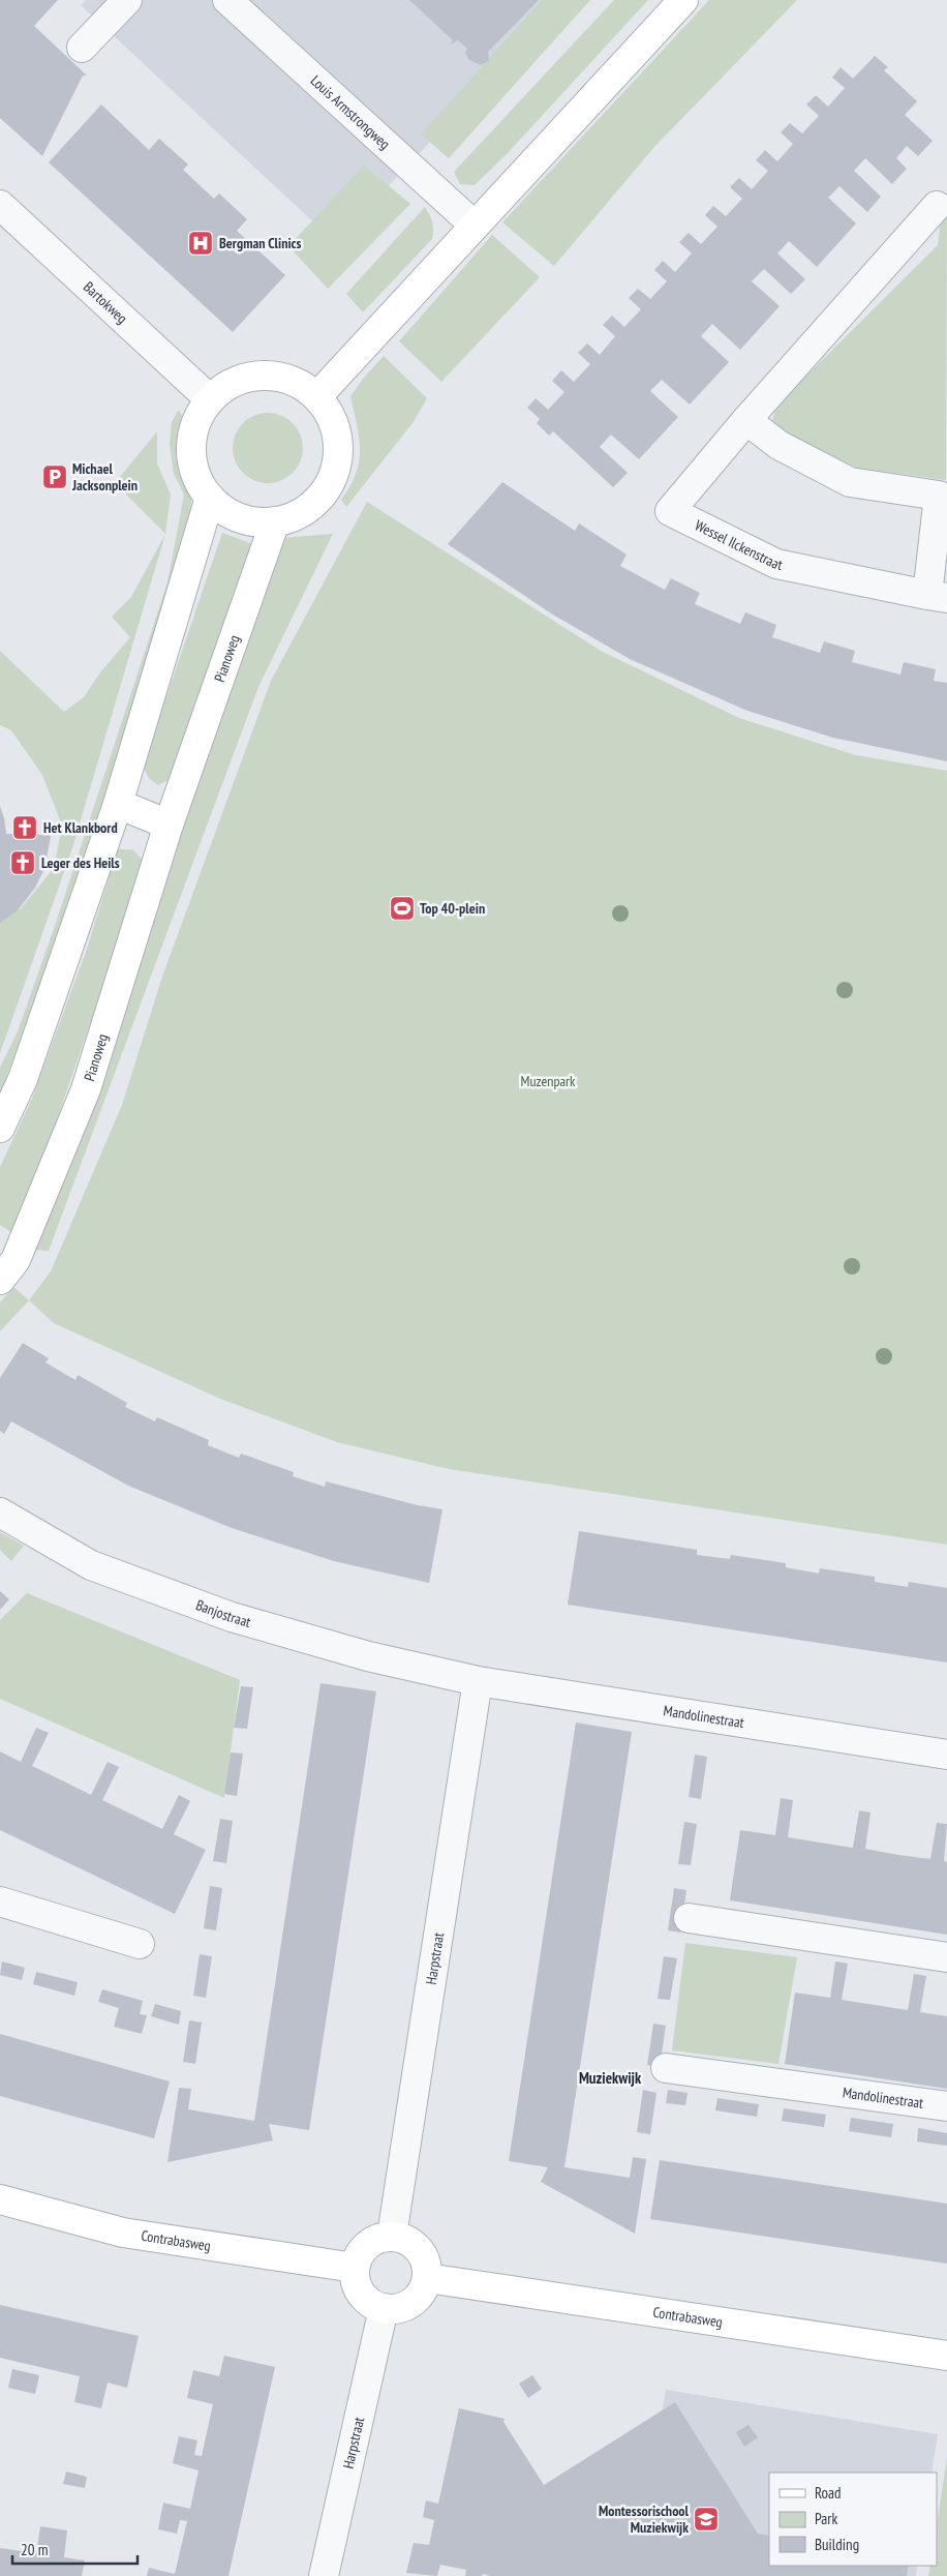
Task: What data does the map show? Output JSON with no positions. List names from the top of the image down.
{
  "streets": {
    "street": [
      "Louis Armstrongweg",
      "Bartokweg",
      "Wessel Ilckenstraat",
      "Pianoweg",
      "Banjostraat",
      "Mandolinestraat",
      "Harpstraat",
      "Contrabasweg"
    ]
  },
  "crossings": [
    ["Bartokweg", "Pianoweg"],
    ["Banjostraat", "Mandolinestraat"],
    ["Banjostraat", "Harpstraat"],
    ["Mandolinestraat", "Harpstraat"],
    ["Harpstraat", "Contrabasweg"]
  ],
  "districts": ["Muziekwijk"],
  "parks": ["Muzenpark"],
  "places": {
    "hospital": ["Bergman Clinics"],
    "parking": ["Michael Jacksonplein"],
    "church": ["Het Klankbord", "Leger des Heils"],
    "sports": ["Top 40-plein"],
    "school or university": ["Montessorischool Muziekwijk"]
  },
  "legend": ["Road", "Park", "Building"],
  "scale_bar": "20 m"
}
